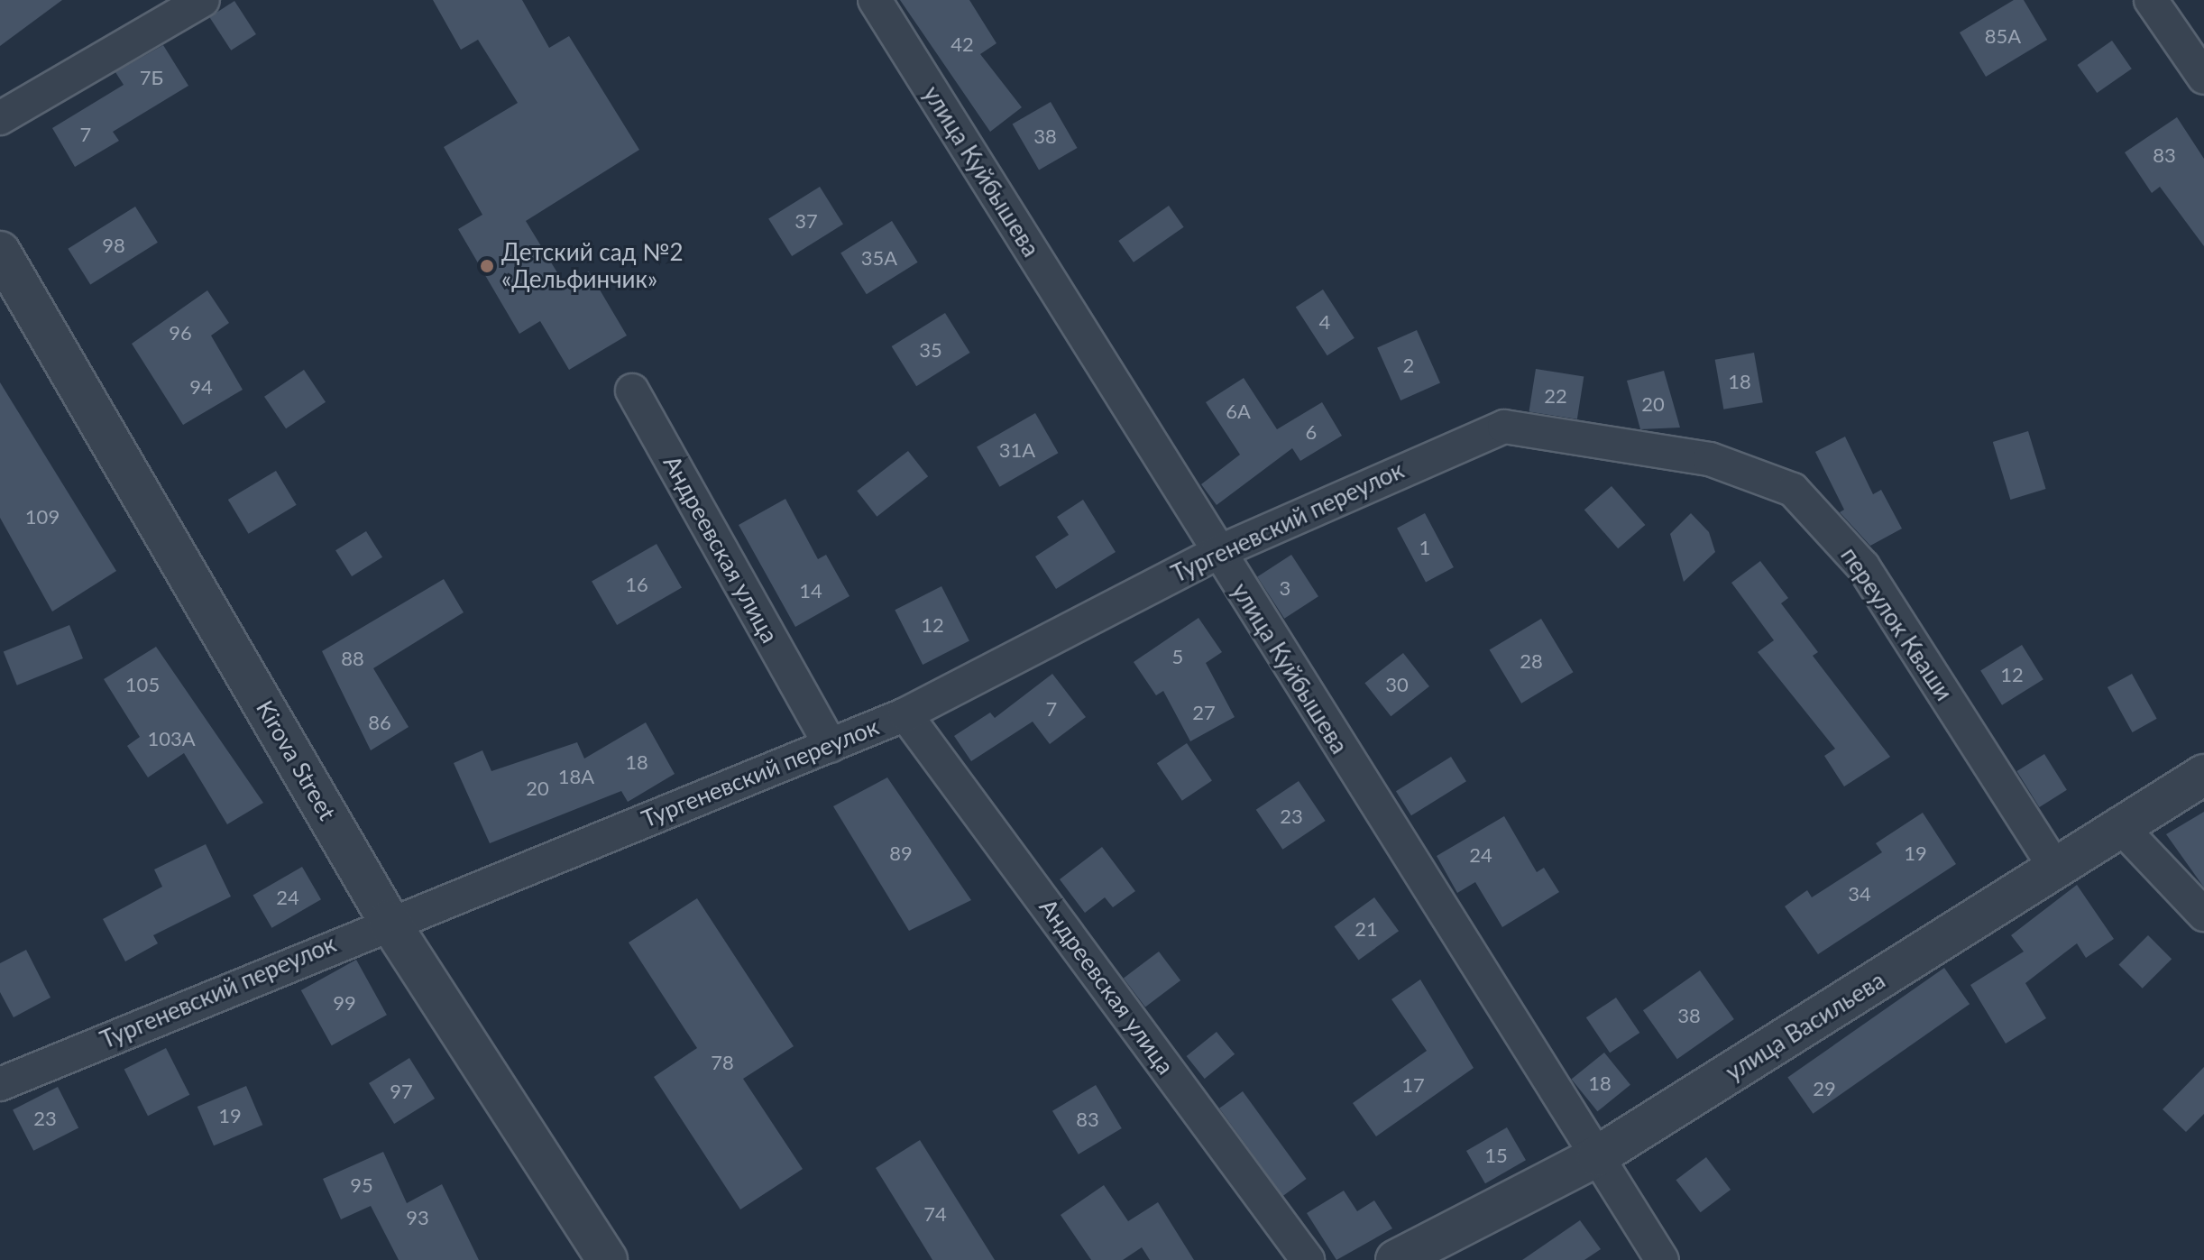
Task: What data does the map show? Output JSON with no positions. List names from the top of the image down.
{
  "streets": {
    "street": [
      "улица Куйбышева",
      "Тургеневский переулок",
      "Андреевская улица",
      "переулок Кваши",
      "Kirova Street",
      "улица Васильева"
    ]
  },
  "crossings": [
    ["улица Куйбышева", "Тургеневский переулок"],
    ["улица Куйбышева", "улица Васильева"],
    ["Тургеневский переулок", "Андреевская улица"],
    ["Тургеневский переулок", "переулок Кваши"],
    ["Тургеневский переулок", "Kirova Street"],
    ["переулок Кваши", "улица Васильева"]
  ],
  "places": ["Детский сад №2 «Дельфинчик»"],
  "house_numbers": [
    "85А",
    "42",
    "7Б",
    "7",
    "38",
    "83",
    "37",
    "98",
    "35А",
    "4",
    "96",
    "35",
    "2",
    "18",
    "94",
    "22",
    "20",
    "6А",
    "6",
    "31А",
    "109",
    "1",
    "16",
    "3",
    "14",
    "12",
    "5",
    "88",
    "28",
    "12",
    "105",
    "30",
    "7",
    "27",
    "86",
    "103А",
    "18",
    "18А",
    "20",
    "23",
    "89",
    "19",
    "24",
    "34",
    "24",
    "21",
    "99",
    "38",
    "78",
    "18",
    "17",
    "29",
    "97",
    "19",
    "23",
    "83",
    "15",
    "95",
    "74",
    "93"
  ]
}
